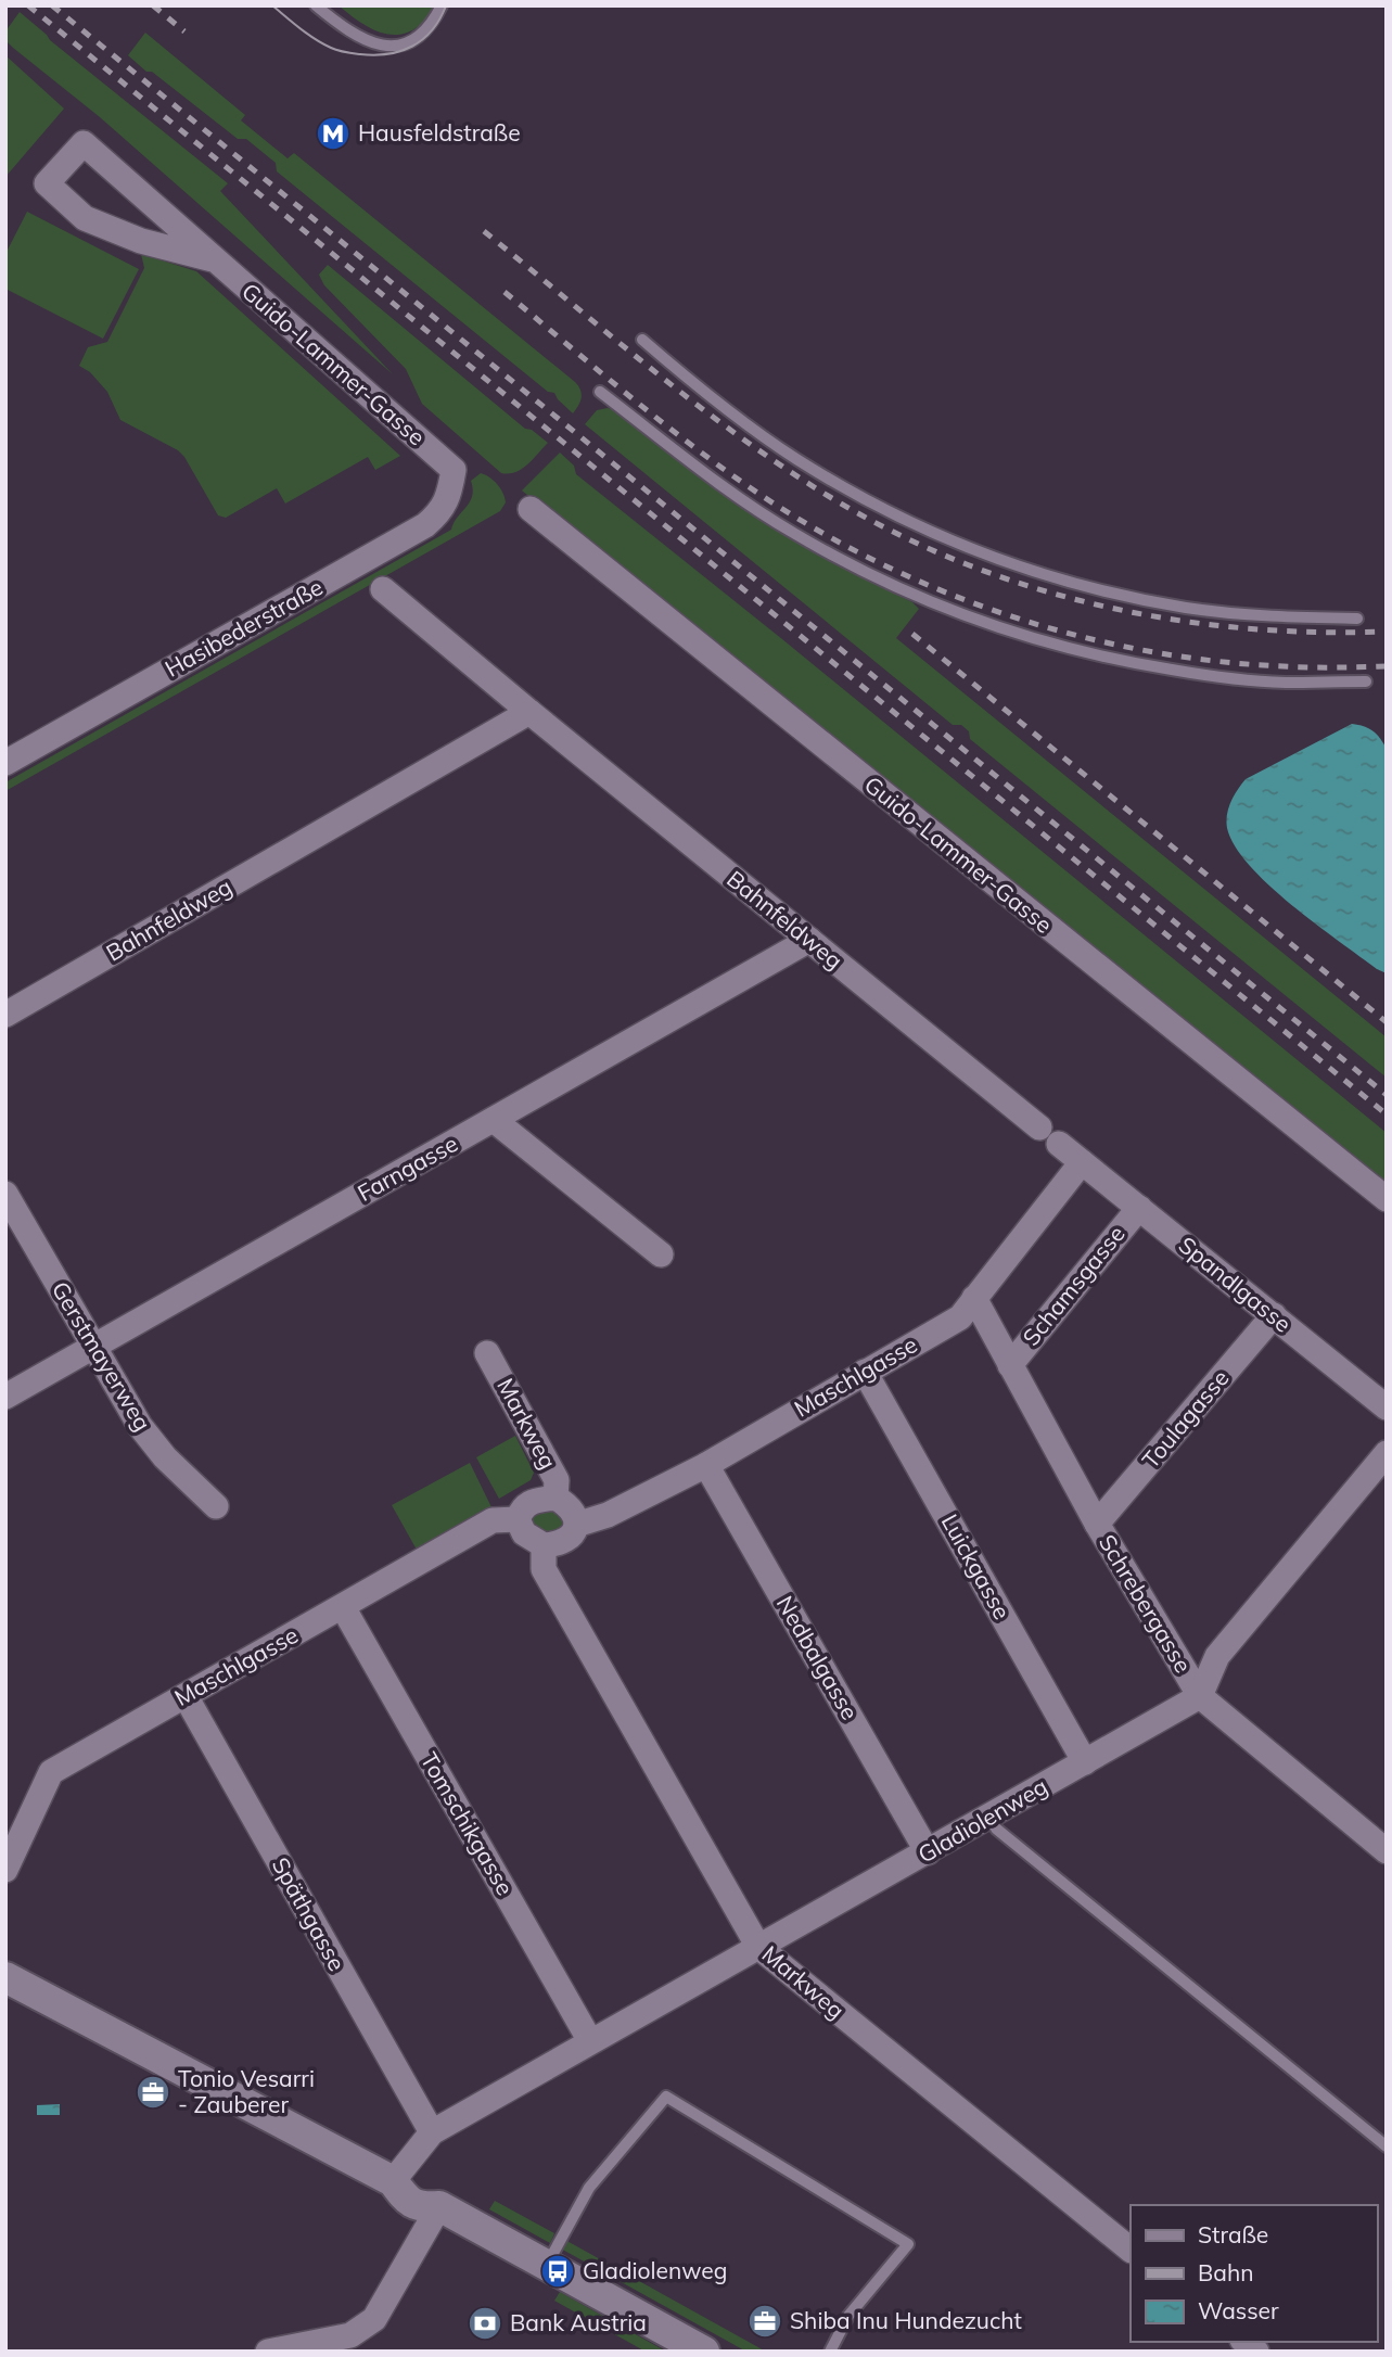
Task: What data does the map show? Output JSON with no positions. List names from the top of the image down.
{
  "streets": {
    "street": [
      "Guido-Lammer-Gasse",
      "Hasibederstraße",
      "Bahnfeldweg",
      "Farngasse",
      "Spandlgasse",
      "Schamsgasse",
      "Gerstmayerweg",
      "Maschlgasse",
      "Toulagasse",
      "Markweg",
      "Luickgasse",
      "Schrebergasse",
      "Nedbalgasse",
      "Gladiolenweg",
      "Tomschikgasse",
      "Späthgasse"
    ]
  },
  "crossings": [
    ["Guido-Lammer-Gasse", "Hasibederstraße"],
    ["Bahnfeldweg", "Farngasse"],
    ["Farngasse", "Gerstmayerweg"],
    ["Spandlgasse", "Schamsgasse"],
    ["Spandlgasse", "Maschlgasse"],
    ["Spandlgasse", "Toulagasse"],
    ["Schamsgasse", "Schrebergasse"],
    ["Maschlgasse", "Markweg"],
    ["Maschlgasse", "Luickgasse"],
    ["Maschlgasse", "Schrebergasse"],
    ["Maschlgasse", "Nedbalgasse"],
    ["Maschlgasse", "Tomschikgasse"],
    ["Maschlgasse", "Späthgasse"],
    ["Toulagasse", "Schrebergasse"],
    ["Markweg", "Gladiolenweg"],
    ["Luickgasse", "Gladiolenweg"],
    ["Schrebergasse", "Gladiolenweg"],
    ["Nedbalgasse", "Gladiolenweg"],
    ["Gladiolenweg", "Tomschikgasse"],
    ["Gladiolenweg", "Späthgasse"]
  ],
  "places": {
    "metro station": ["Hausfeldstraße"],
    "office": ["Tonio Vesarri - Zauberer", "Shiba Inu Hundezucht"],
    "bus stop": ["Gladiolenweg"],
    "bank": ["Bank Austria"]
  },
  "legend": ["Straße", "Bahn", "Wasser"]
}
